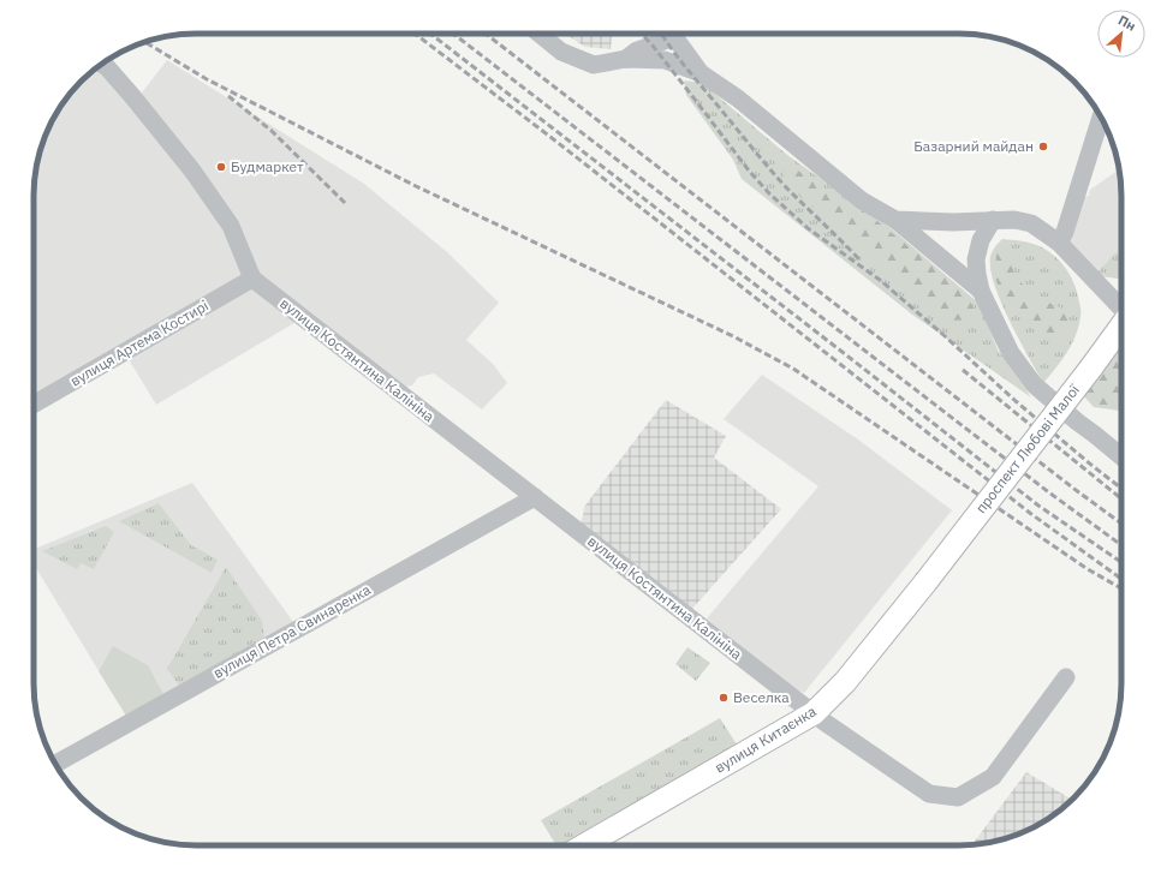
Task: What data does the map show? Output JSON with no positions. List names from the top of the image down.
{
  "streets": {
    "main road": ["проспект Любові Малої", "вулиця Китаєнка"],
    "street": ["вулиця Артема Костирі", "вулиця Костянтина Калініна", "вулиця Петра Свинаренка"]
  },
  "crossings": [
    ["вулиця Артема Костирі", "вулиця Костянтина Калініна"],
    ["вулиця Костянтина Калініна", "вулиця Петра Свинаренка"],
    ["вулиця Костянтина Калініна", "вулиця Китаєнка"],
    ["проспект Любові Малої", "вулиця Китаєнка"]
  ],
  "places": ["Базарний майдан", "Будмаркет", "Веселка"],
  "north": "top right"
}
